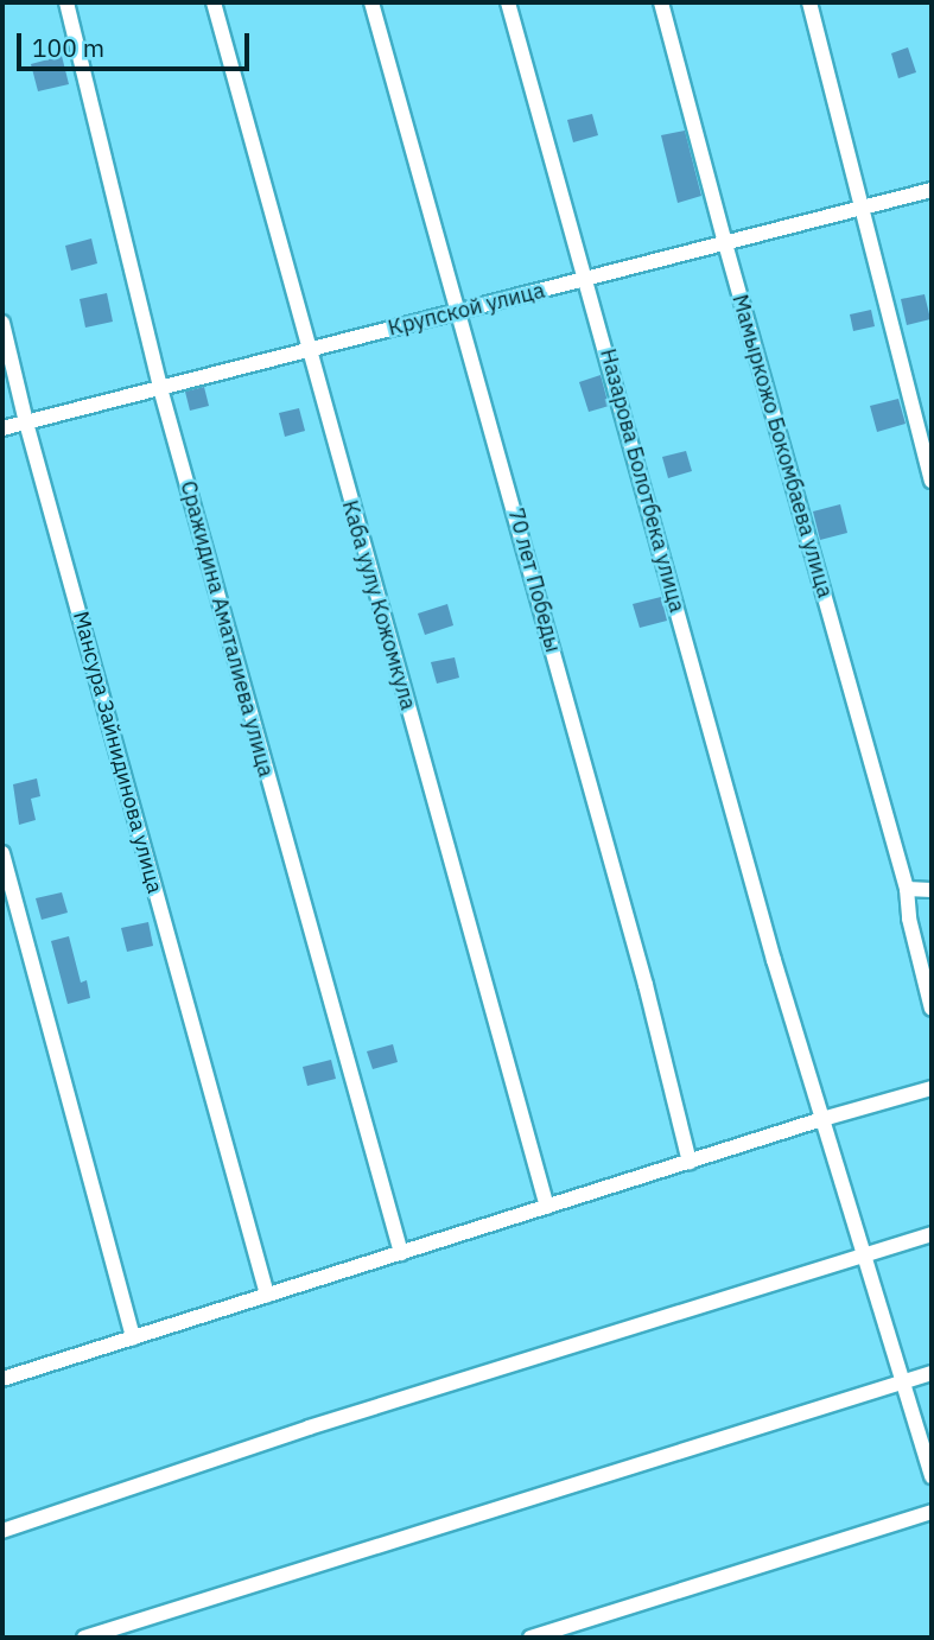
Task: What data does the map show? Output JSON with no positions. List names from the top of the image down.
{
  "streets": {
    "street": [
      "Крупской улица",
      "Мамыркожо Бокомбаева улица",
      "Назарова Болотбека улица",
      "70 лет Победы",
      "Каба уулу Кожомкула",
      "Сражидина Аматалиева улица",
      "Мансура Зайнидинова улица"
    ]
  },
  "crossings": [
    ["Крупской улица", "Мамыркожо Бокомбаева улица"],
    ["Крупской улица", "Назарова Болотбека улица"],
    ["Крупской улица", "70 лет Победы"],
    ["Крупской улица", "Каба уулу Кожомкула"],
    ["Крупской улица", "Сражидина Аматалиева улица"],
    ["Крупской улица", "Мансура Зайнидинова улица"]
  ],
  "scale_bar": "100 m"
}
